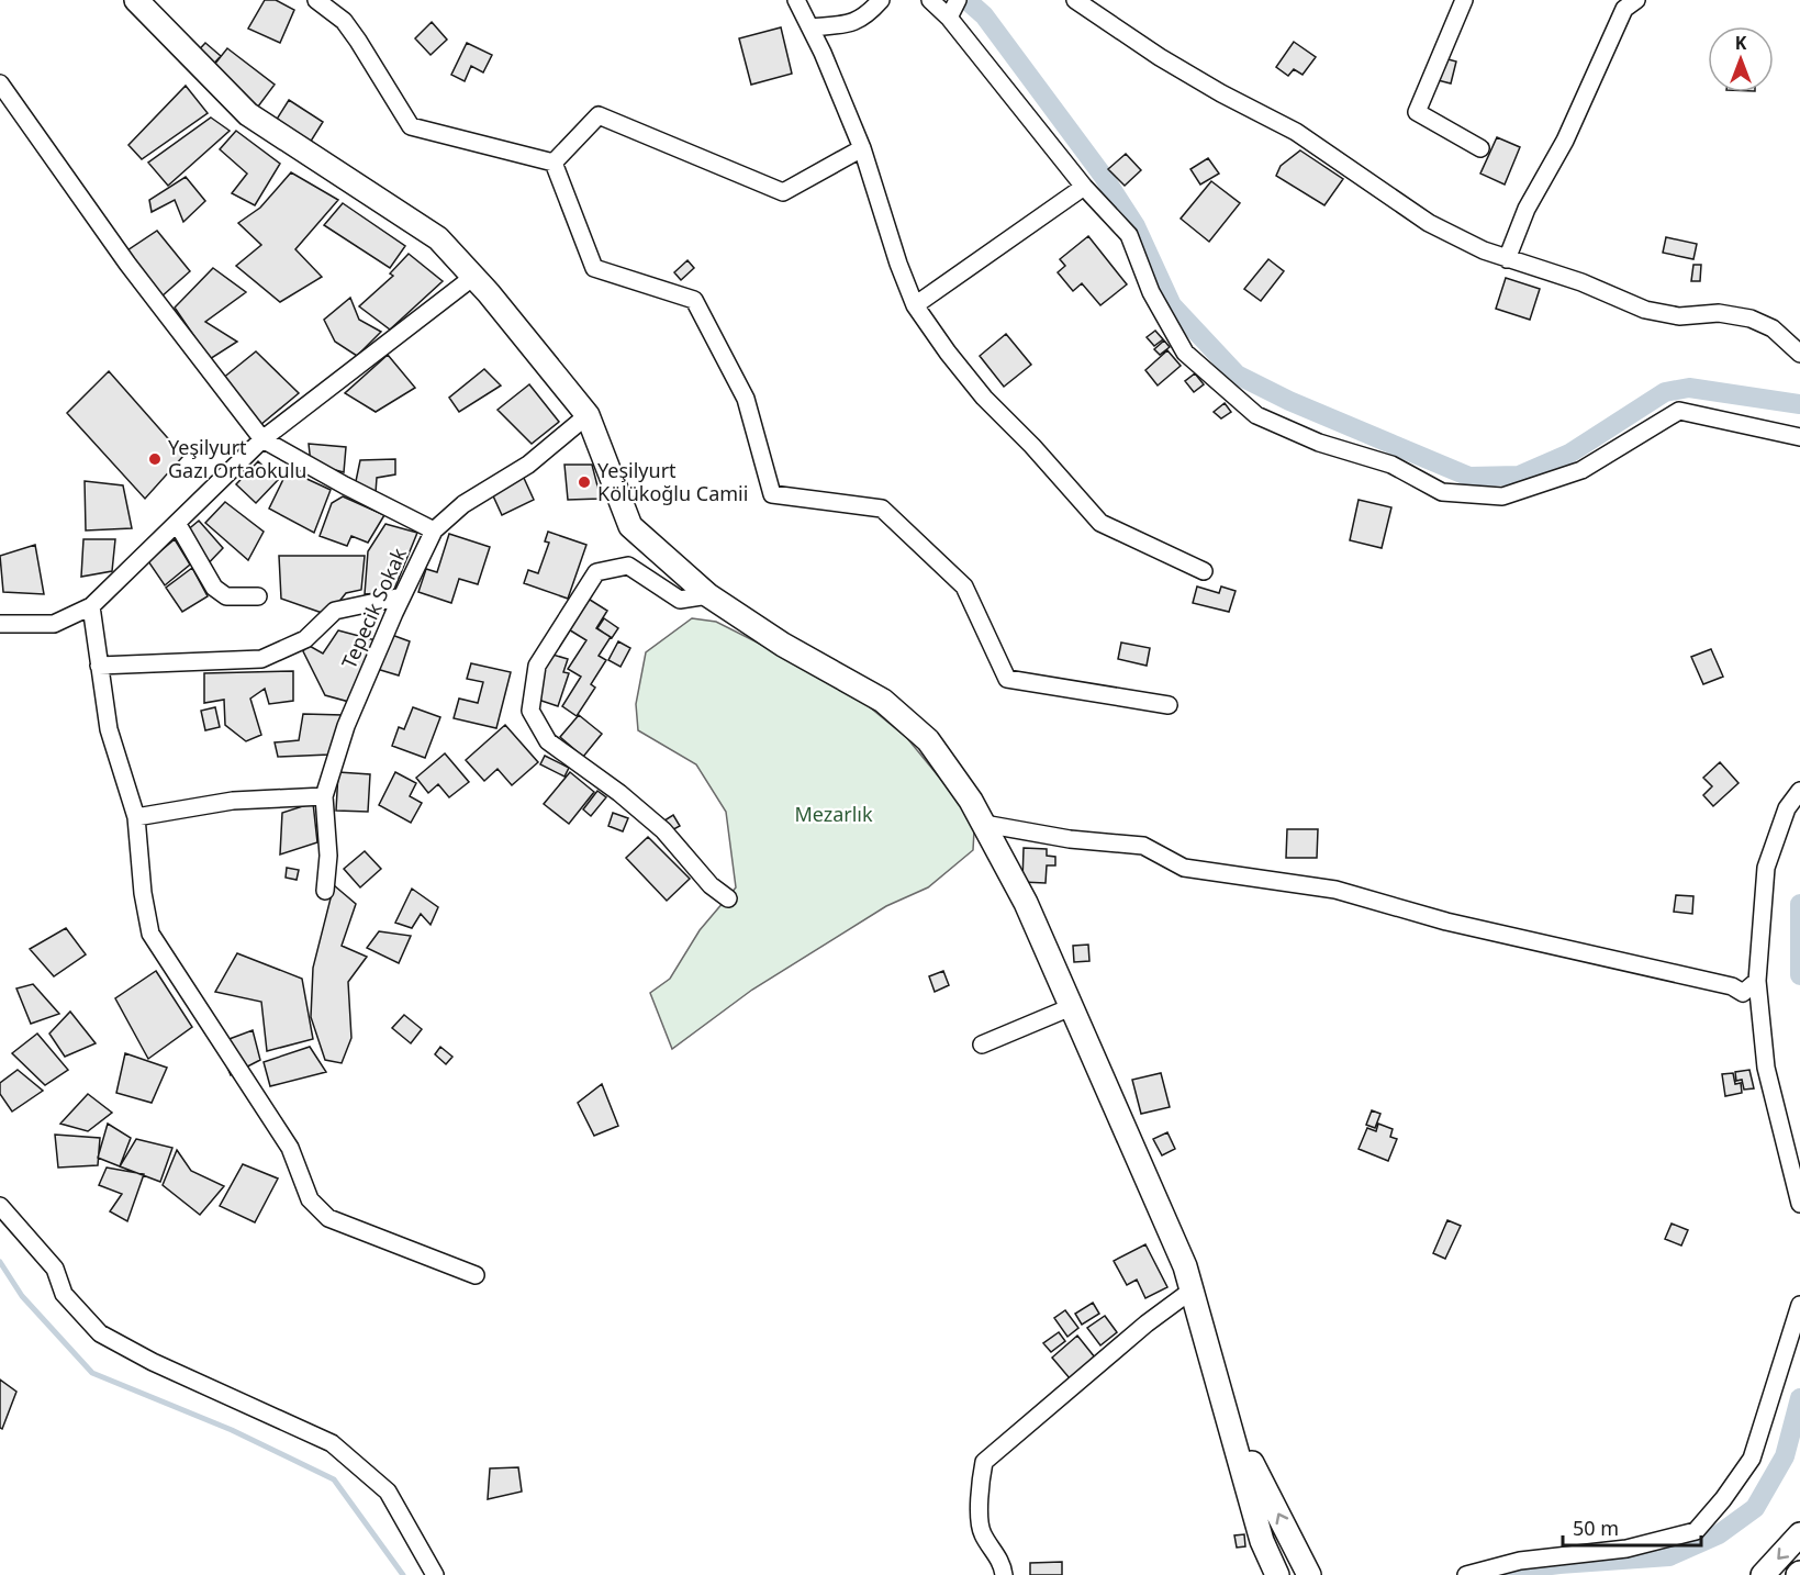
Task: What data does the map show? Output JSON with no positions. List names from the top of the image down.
{
  "streets": {
    "street": ["Tepecik Sokak"]
  },
  "parks": ["Mezarlık"],
  "places": ["Yeşilyurt Gazı Ortaokulu", "Yeşilyurt Kölükoğlu Camii"],
  "scale_bar": "50 m",
  "north": "top"
}
